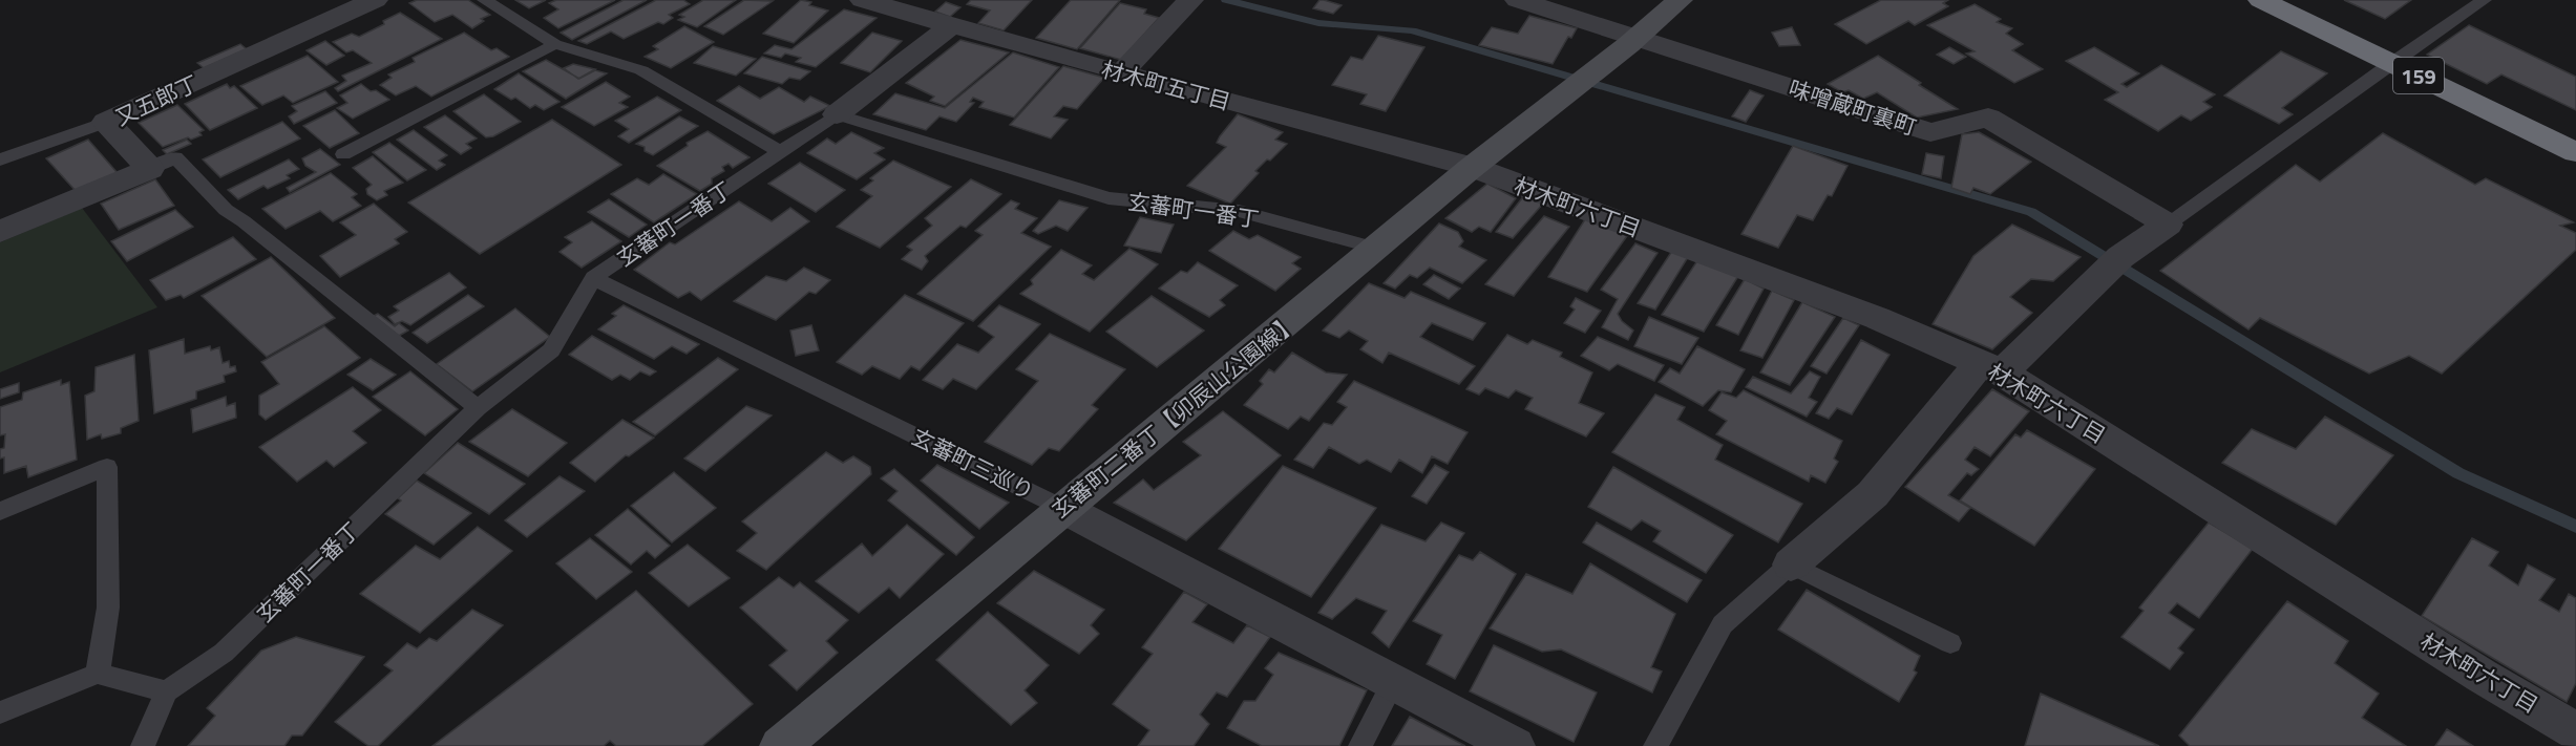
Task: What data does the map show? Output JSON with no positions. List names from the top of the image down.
{
  "streets": {
    "highway": ["159"],
    "street": [
      "材木町五丁目",
      "又五郎丁",
      "味噌蔵町裏町",
      "材木町六丁目",
      "玄蕃町二番丁【卯辰山公園線】",
      "玄蕃町三巡り"
    ],
    "lane": ["玄蕃町一番丁"]
  },
  "crossings": [
    ["材木町五丁目", "材木町六丁目"],
    ["材木町五丁目", "玄蕃町二番丁【卯辰山公園線】"],
    ["味噌蔵町裏町", "玄蕃町二番丁【卯辰山公園線】"],
    ["材木町六丁目", "玄蕃町二番丁【卯辰山公園線】"],
    ["玄蕃町一番丁", "玄蕃町二番丁【卯辰山公園線】"],
    ["玄蕃町一番丁", "玄蕃町三巡り"],
    ["玄蕃町二番丁【卯辰山公園線】", "玄蕃町三巡り"]
  ]
}
